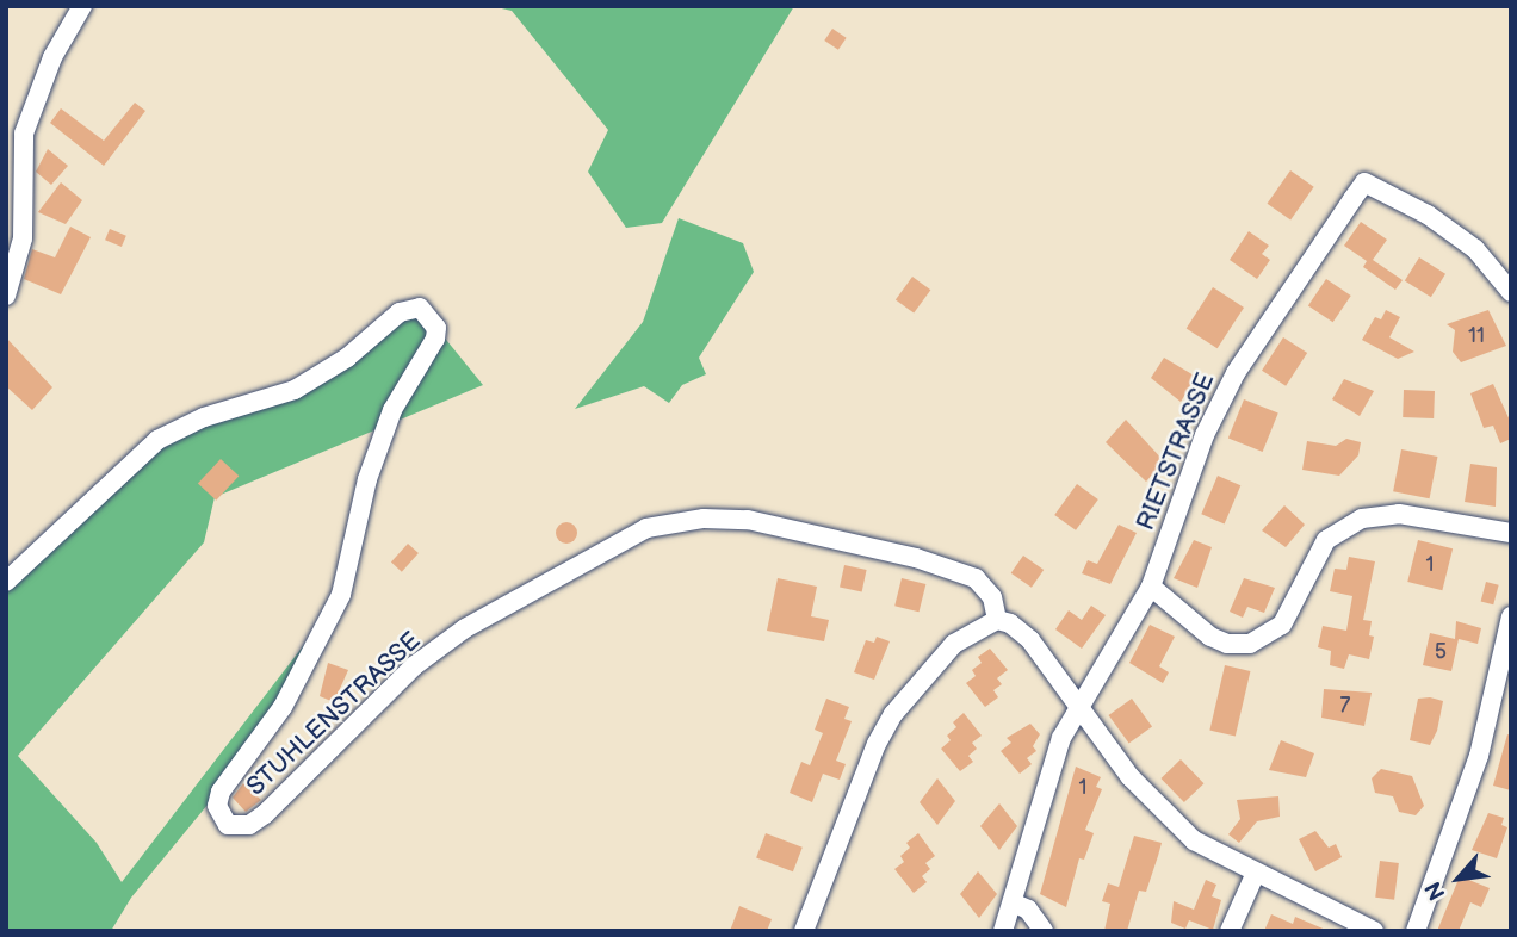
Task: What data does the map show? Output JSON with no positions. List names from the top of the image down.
{
  "streets": {
    "street": ["RIETSTRASSE", "STUHLENSTRASSE"]
  },
  "house_numbers": [
    "11",
    "1",
    "5",
    "7",
    "1"
  ],
  "north": "bottom left"
}
